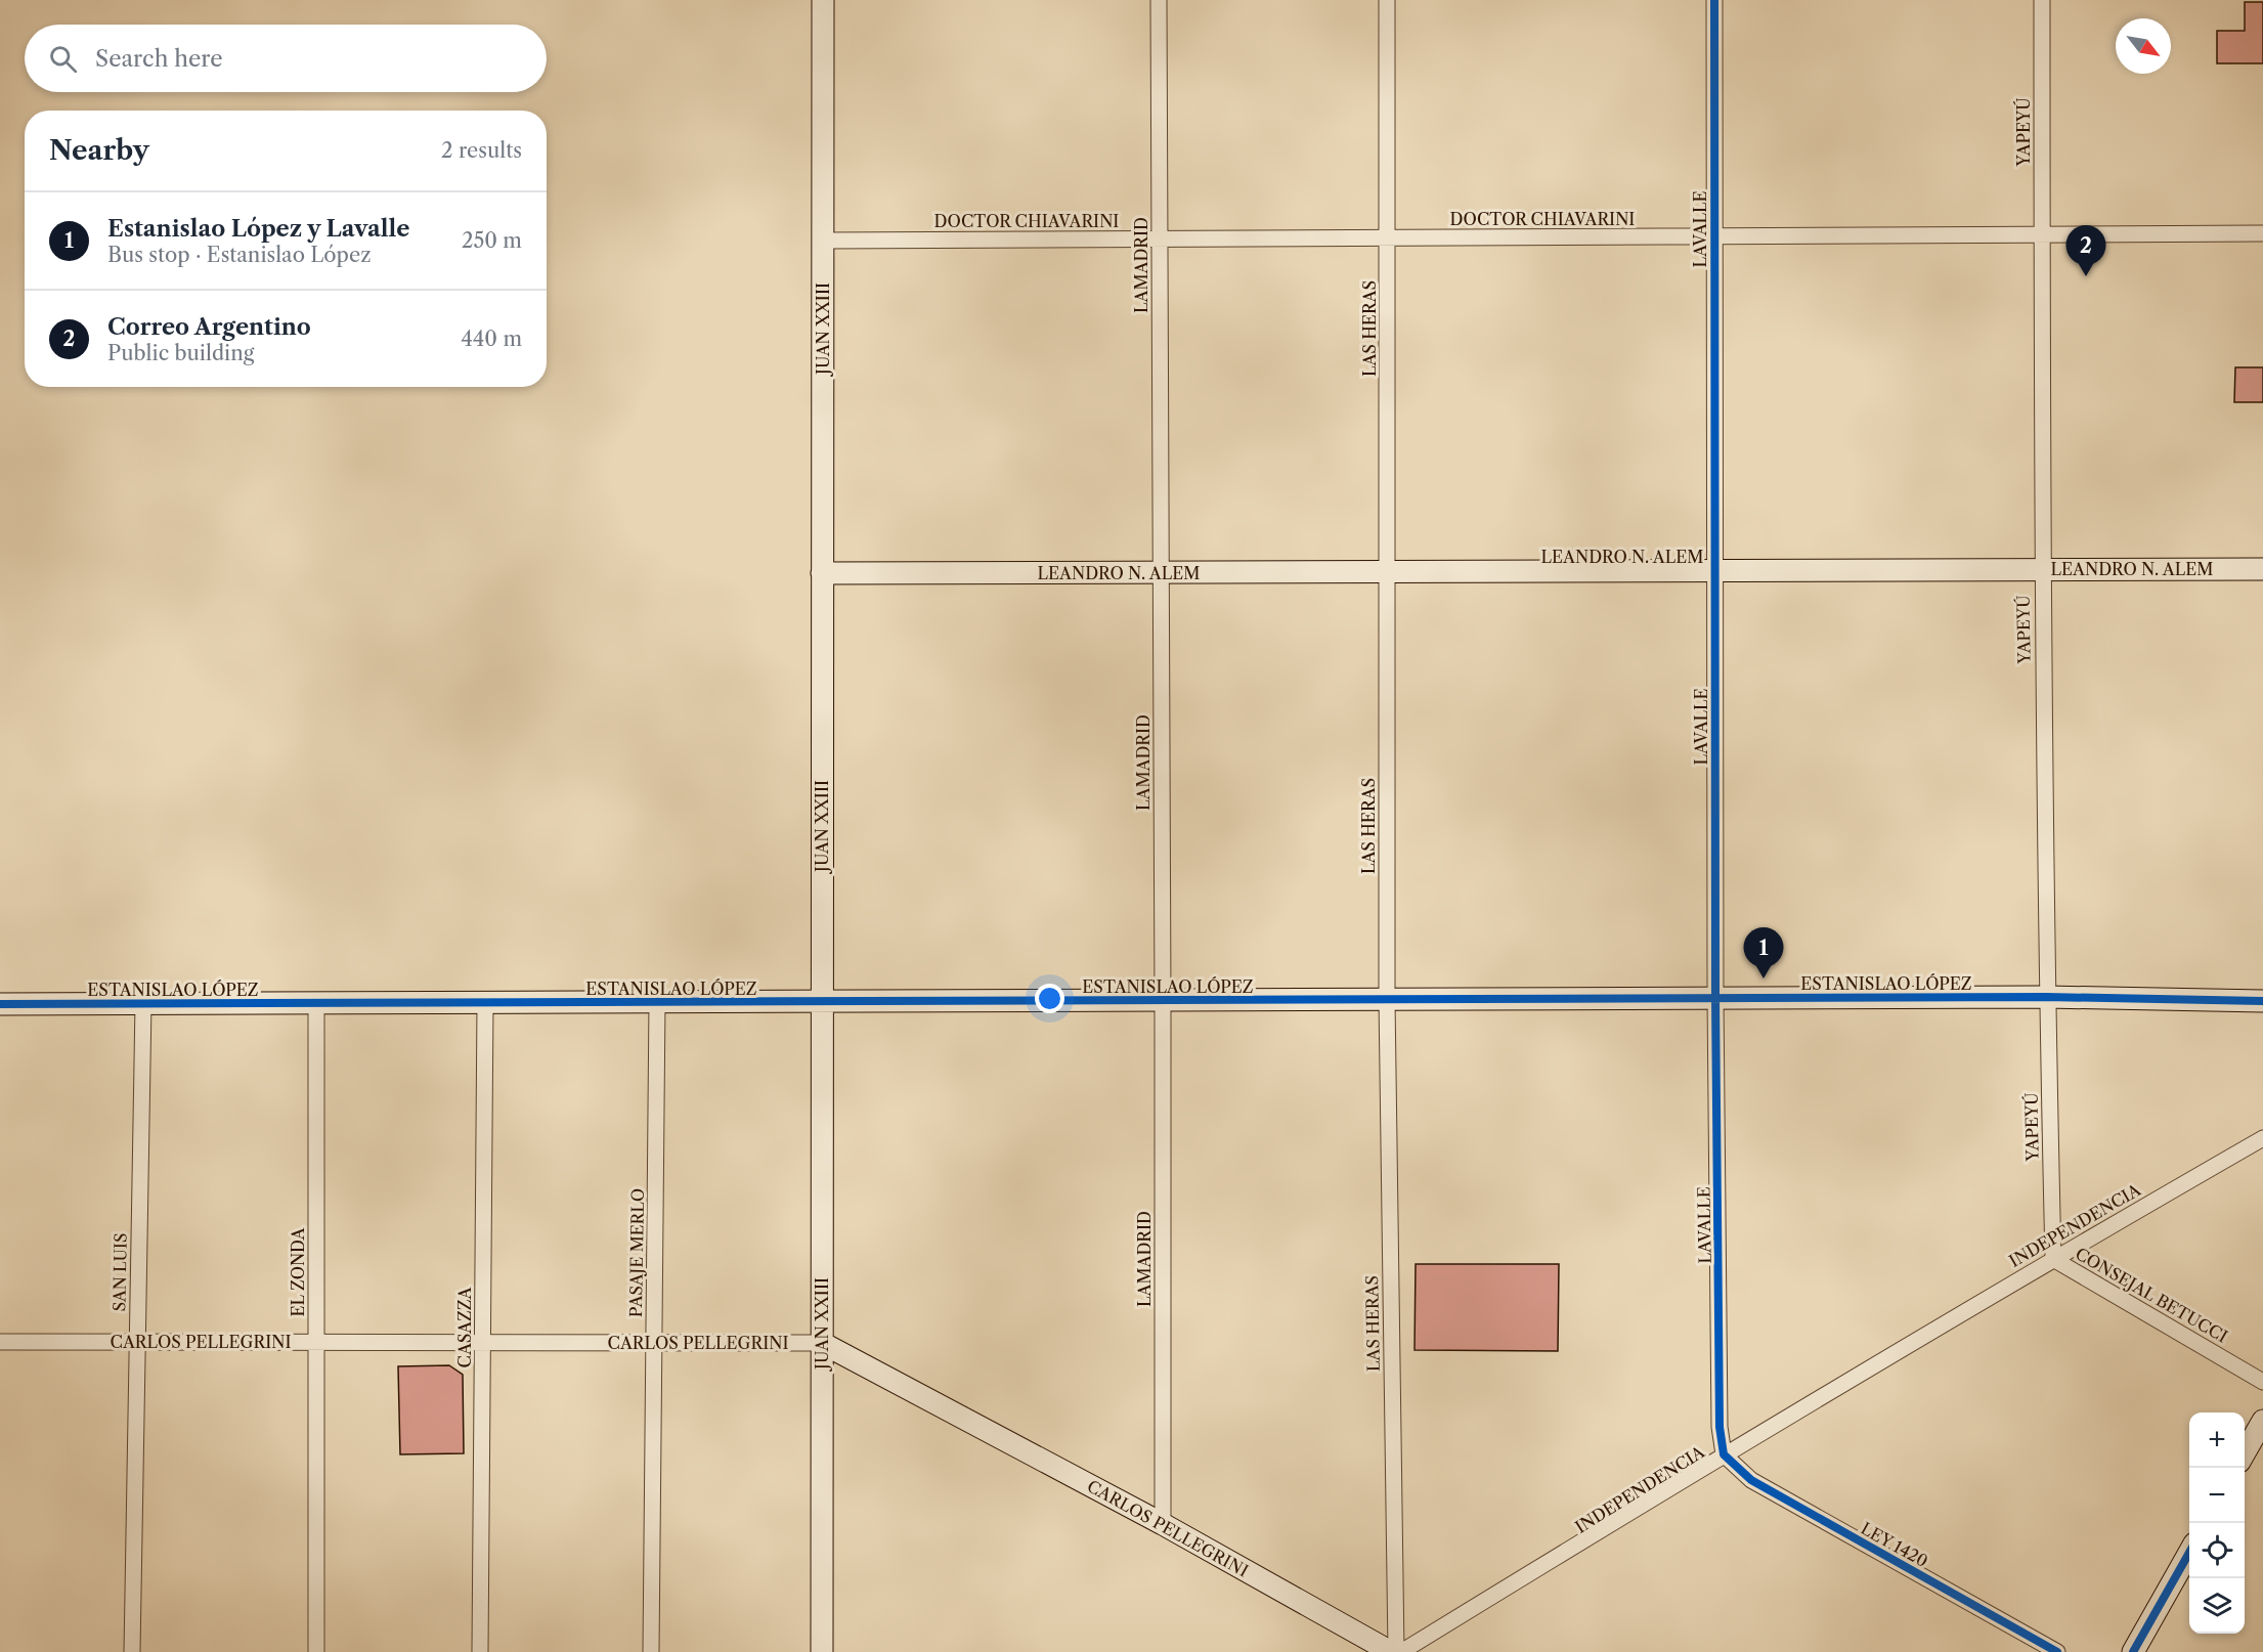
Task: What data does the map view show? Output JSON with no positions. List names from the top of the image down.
{
  "streets": {
    "main road": [
      "JUAN XXIII",
      "LEANDRO N. ALEM",
      "ESTANISLAO LÓPEZ",
      "CARLOS PELLEGRINI"
    ],
    "street": [
      "YAPEYÚ",
      "DOCTOR CHIAVARINI",
      "LAVALLE",
      "LAMADRID",
      "LAS HERAS",
      "INDEPENDENCIA",
      "PASAJE MERLO",
      "SAN LUIS",
      "EL ZONDA",
      "CONSEJAL BETUCCI",
      "CASAZZA",
      "LEY 1420"
    ]
  },
  "crossings": [
    ["YAPEYÚ", "DOCTOR CHIAVARINI"],
    ["YAPEYÚ", "LEANDRO N. ALEM"],
    ["YAPEYÚ", "ESTANISLAO LÓPEZ"],
    ["YAPEYÚ", "INDEPENDENCIA"],
    ["YAPEYÚ", "CONSEJAL BETUCCI"],
    ["DOCTOR CHIAVARINI", "LAVALLE"],
    ["DOCTOR CHIAVARINI", "LAMADRID"],
    ["DOCTOR CHIAVARINI", "JUAN XXIII"],
    ["DOCTOR CHIAVARINI", "LAS HERAS"],
    ["LAVALLE", "LEANDRO N. ALEM"],
    ["LAVALLE", "ESTANISLAO LÓPEZ"],
    ["LAVALLE", "INDEPENDENCIA"],
    ["LAVALLE", "LEY 1420"],
    ["LAMADRID", "LEANDRO N. ALEM"],
    ["LAMADRID", "ESTANISLAO LÓPEZ"],
    ["LAMADRID", "CARLOS PELLEGRINI"],
    ["JUAN XXIII", "LEANDRO N. ALEM"],
    ["JUAN XXIII", "ESTANISLAO LÓPEZ"],
    ["JUAN XXIII", "CARLOS PELLEGRINI"],
    ["LAS HERAS", "LEANDRO N. ALEM"],
    ["LAS HERAS", "ESTANISLAO LÓPEZ"],
    ["LAS HERAS", "INDEPENDENCIA"],
    ["ESTANISLAO LÓPEZ", "PASAJE MERLO"],
    ["ESTANISLAO LÓPEZ", "SAN LUIS"],
    ["ESTANISLAO LÓPEZ", "EL ZONDA"],
    ["ESTANISLAO LÓPEZ", "CASAZZA"],
    ["INDEPENDENCIA", "CONSEJAL BETUCCI"],
    ["INDEPENDENCIA", "LEY 1420"],
    ["PASAJE MERLO", "CARLOS PELLEGRINI"],
    ["SAN LUIS", "CARLOS PELLEGRINI"],
    ["EL ZONDA", "CARLOS PELLEGRINI"],
    ["CASAZZA", "CARLOS PELLEGRINI"]
  ],
  "north": "bottom right",
  "page": {
    "search": "Search here",
    "heading": ["Nearby", "2 results"],
    "list": [
      {
        "mark": "1",
        "name": "Estanislao López y Lavalle",
        "note": "Bus stop · Estanislao López",
        "value": "250 m"
      },
      {
        "mark": "2",
        "name": "Correo Argentino",
        "note": "Public building",
        "value": "440 m"
      }
    ],
    "pins": ["2", "1"],
    "map_buttons": ["+", "−"]
  }
}
